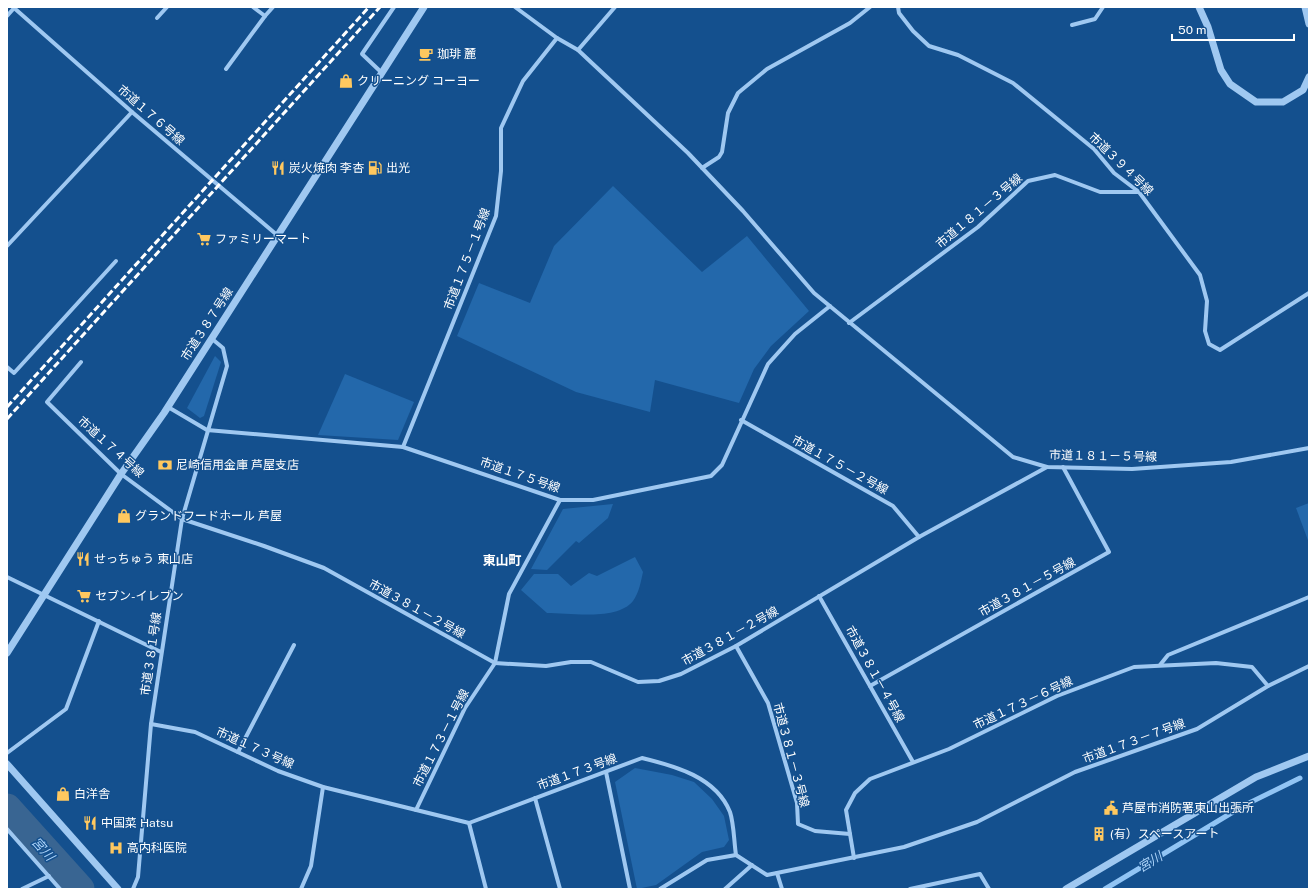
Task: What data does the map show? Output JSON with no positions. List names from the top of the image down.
{
  "streets": {
    "street": [
      "市道１７６号線",
      "市道３９４号線",
      "市道１８１－３号線",
      "市道１７５－１号線",
      "市道３８７号線",
      "市道１７４号線",
      "市道１８１－５号線",
      "市道１７５－２号線",
      "市道１７５号線",
      "市道３８１－５号線",
      "市道３８１－２号線",
      "市道３８１号線",
      "市道３８１－４号線",
      "市道１７３－６号線",
      "市道１７３－１号線",
      "市道１７３－７号線",
      "市道１７３号線",
      "市道３８１－３号線"
    ]
  },
  "crossings": [
    ["市道１７６号線", "市道３８７号線"],
    ["市道３９４号線", "市道１８１－３号線"],
    ["市道１８１－３号線", "市道１８１－５号線"],
    ["市道１７５－１号線", "市道１８１－５号線"],
    ["市道１７５－１号線", "市道１７５号線"],
    ["市道３８７号線", "市道１７４号線"],
    ["市道３８７号線", "市道１７５号線"],
    ["市道３８７号線", "市道３８１号線"],
    ["市道１７４号線", "市道３８１－２号線"],
    ["市道１７４号線", "市道３８１号線"],
    ["市道１８１－５号線", "市道１７５号線"],
    ["市道１８１－５号線", "市道３８１－５号線"],
    ["市道１８１－５号線", "市道３８１－２号線"],
    ["市道１７５－２号線", "市道１７５号線"],
    ["市道１７５－２号線", "市道３８１－２号線"],
    ["市道１７５号線", "市道３８１号線"],
    ["市道１７５号線", "市道１７３－１号線"],
    ["市道３８１－５号線", "市道３８１－４号線"],
    ["市道３８１－２号線", "市道３８１号線"],
    ["市道３８１－２号線", "市道３８１－４号線"],
    ["市道３８１－２号線", "市道１７３－１号線"],
    ["市道３８１－２号線", "市道３８１－３号線"],
    ["市道３８１号線", "市道１７３号線"],
    ["市道３８１－４号線", "市道１７３－６号線"],
    ["市道１７３－６号線", "市道１７３－７号線"],
    ["市道１７３－６号線", "市道３８１－３号線"],
    ["市道１７３－１号線", "市道１７３号線"]
  ],
  "districts": ["東山町"],
  "water": ["宮川"],
  "places": {
    "cafe": ["珈琲 麓"],
    "shop": ["クリーニング コーヨー", "グランドフードホール 芦屋", "白洋舎"],
    "restaurant": ["炭火焼肉 李杏", "せっちゅう 東山店", "中国菜 Hatsu"],
    "fuel station": ["出光"],
    "supermarket": ["ファミリーマート", "セブン-イレブン"],
    "bank": ["尼崎信用金庫 芦屋支店"],
    "public building": ["芦屋市消防署東山出張所"],
    "building": ["(有）スペースアート"],
    "hospital": ["高内科医院"]
  },
  "scale_bar": "50 m"
}
